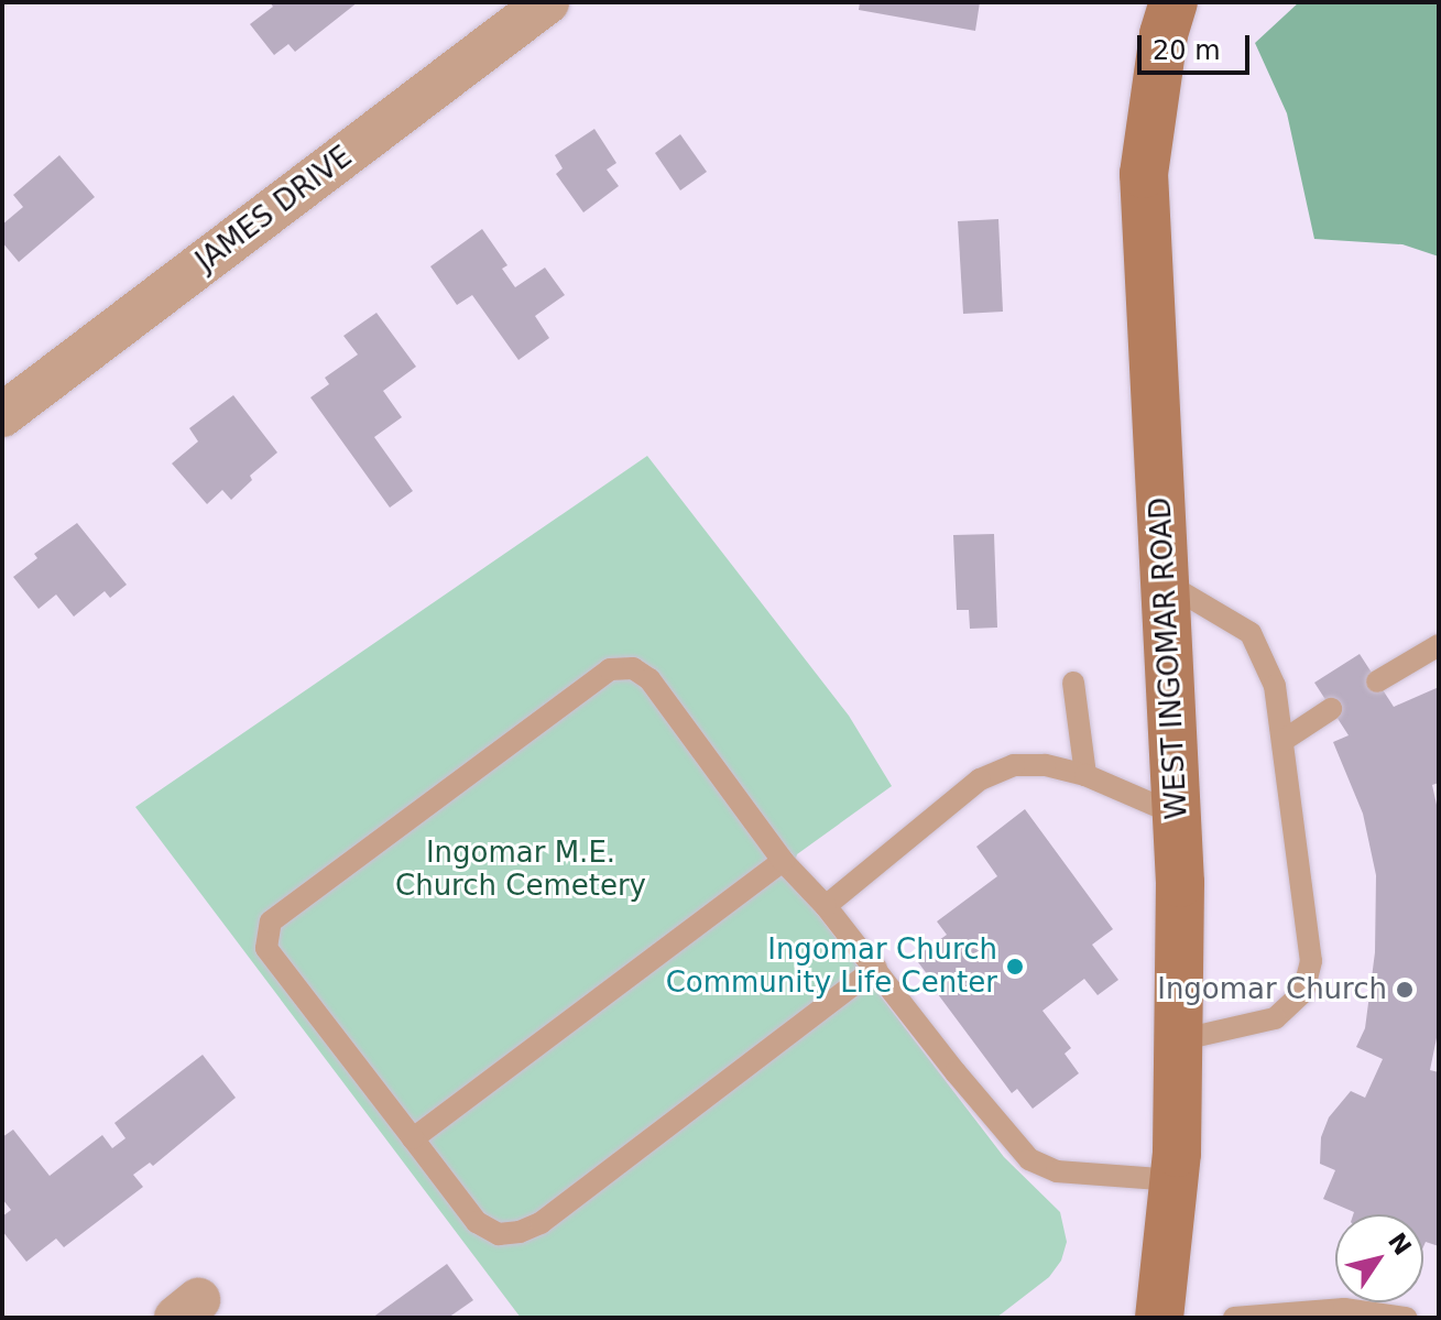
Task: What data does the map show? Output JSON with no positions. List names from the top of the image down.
{
  "streets": {
    "street": ["JAMES DRIVE", "WEST INGOMAR ROAD"]
  },
  "parks": ["Ingomar M.E. Church Cemetery"],
  "places": ["Ingomar Church Community Life Center", "Ingomar Church"],
  "scale_bar": "20 m",
  "north": "top right"
}
